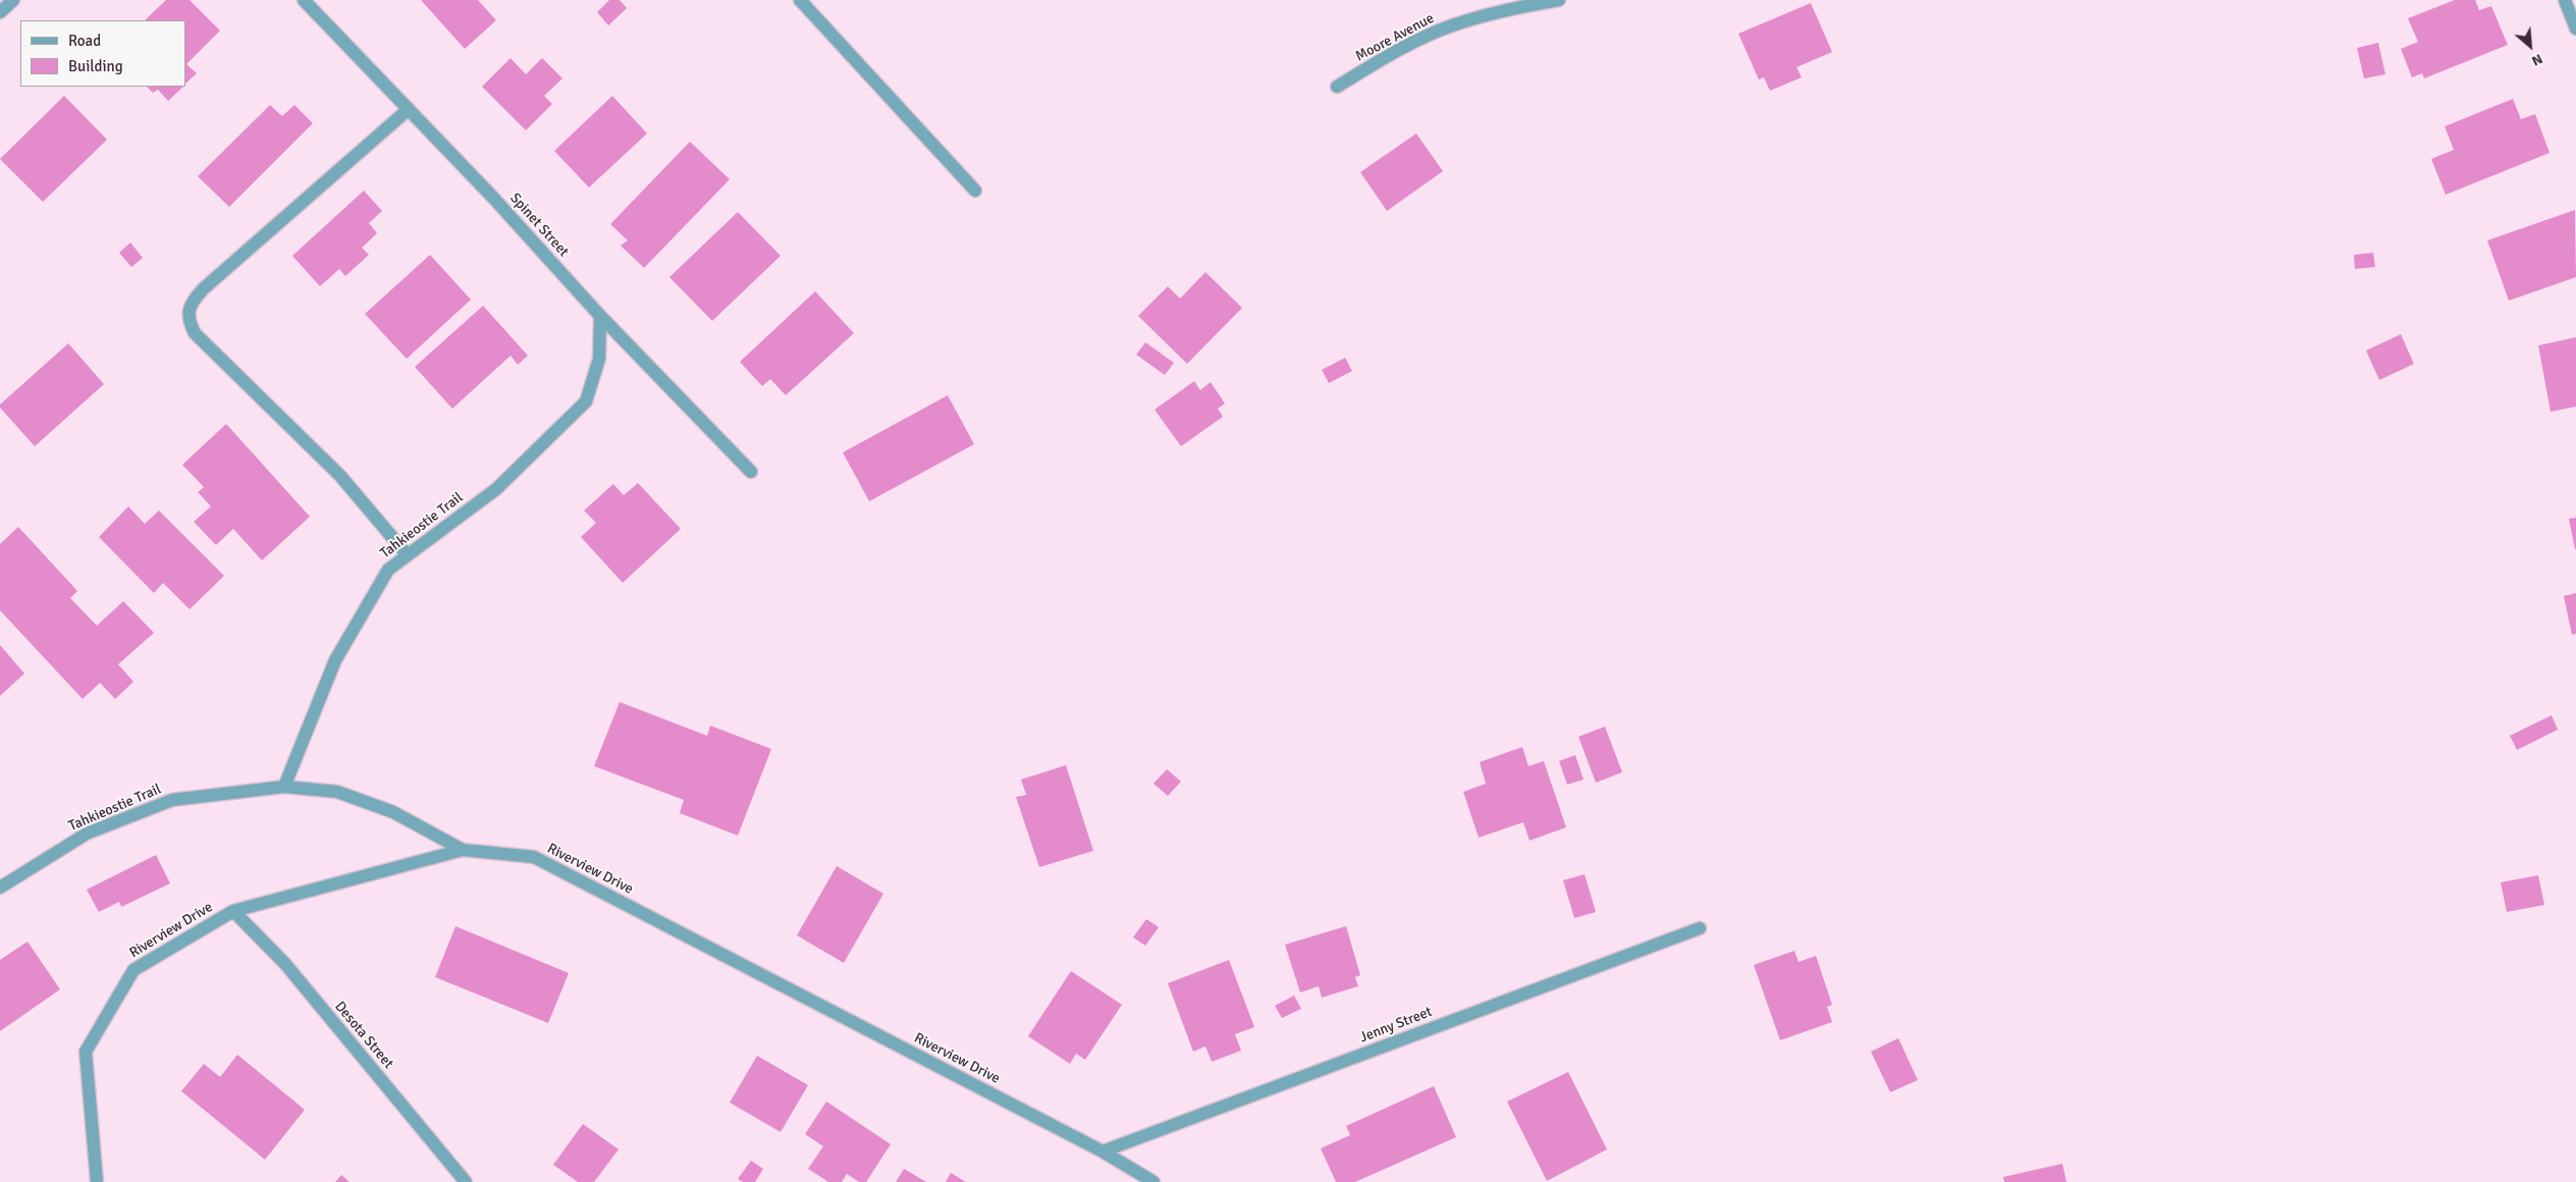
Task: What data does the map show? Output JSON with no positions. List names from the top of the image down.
{
  "streets": {
    "street": [
      "Moore Avenue",
      "Spinet Street",
      "Tahkieostie Trail",
      "Riverview Drive",
      "Jenny Street",
      "Desota Street"
    ]
  },
  "crossings": [
    ["Spinet Street", "Tahkieostie Trail"],
    ["Tahkieostie Trail", "Riverview Drive"],
    ["Riverview Drive", "Jenny Street"],
    ["Riverview Drive", "Desota Street"]
  ],
  "legend": ["Road", "Building"],
  "north": "bottom right"
}
